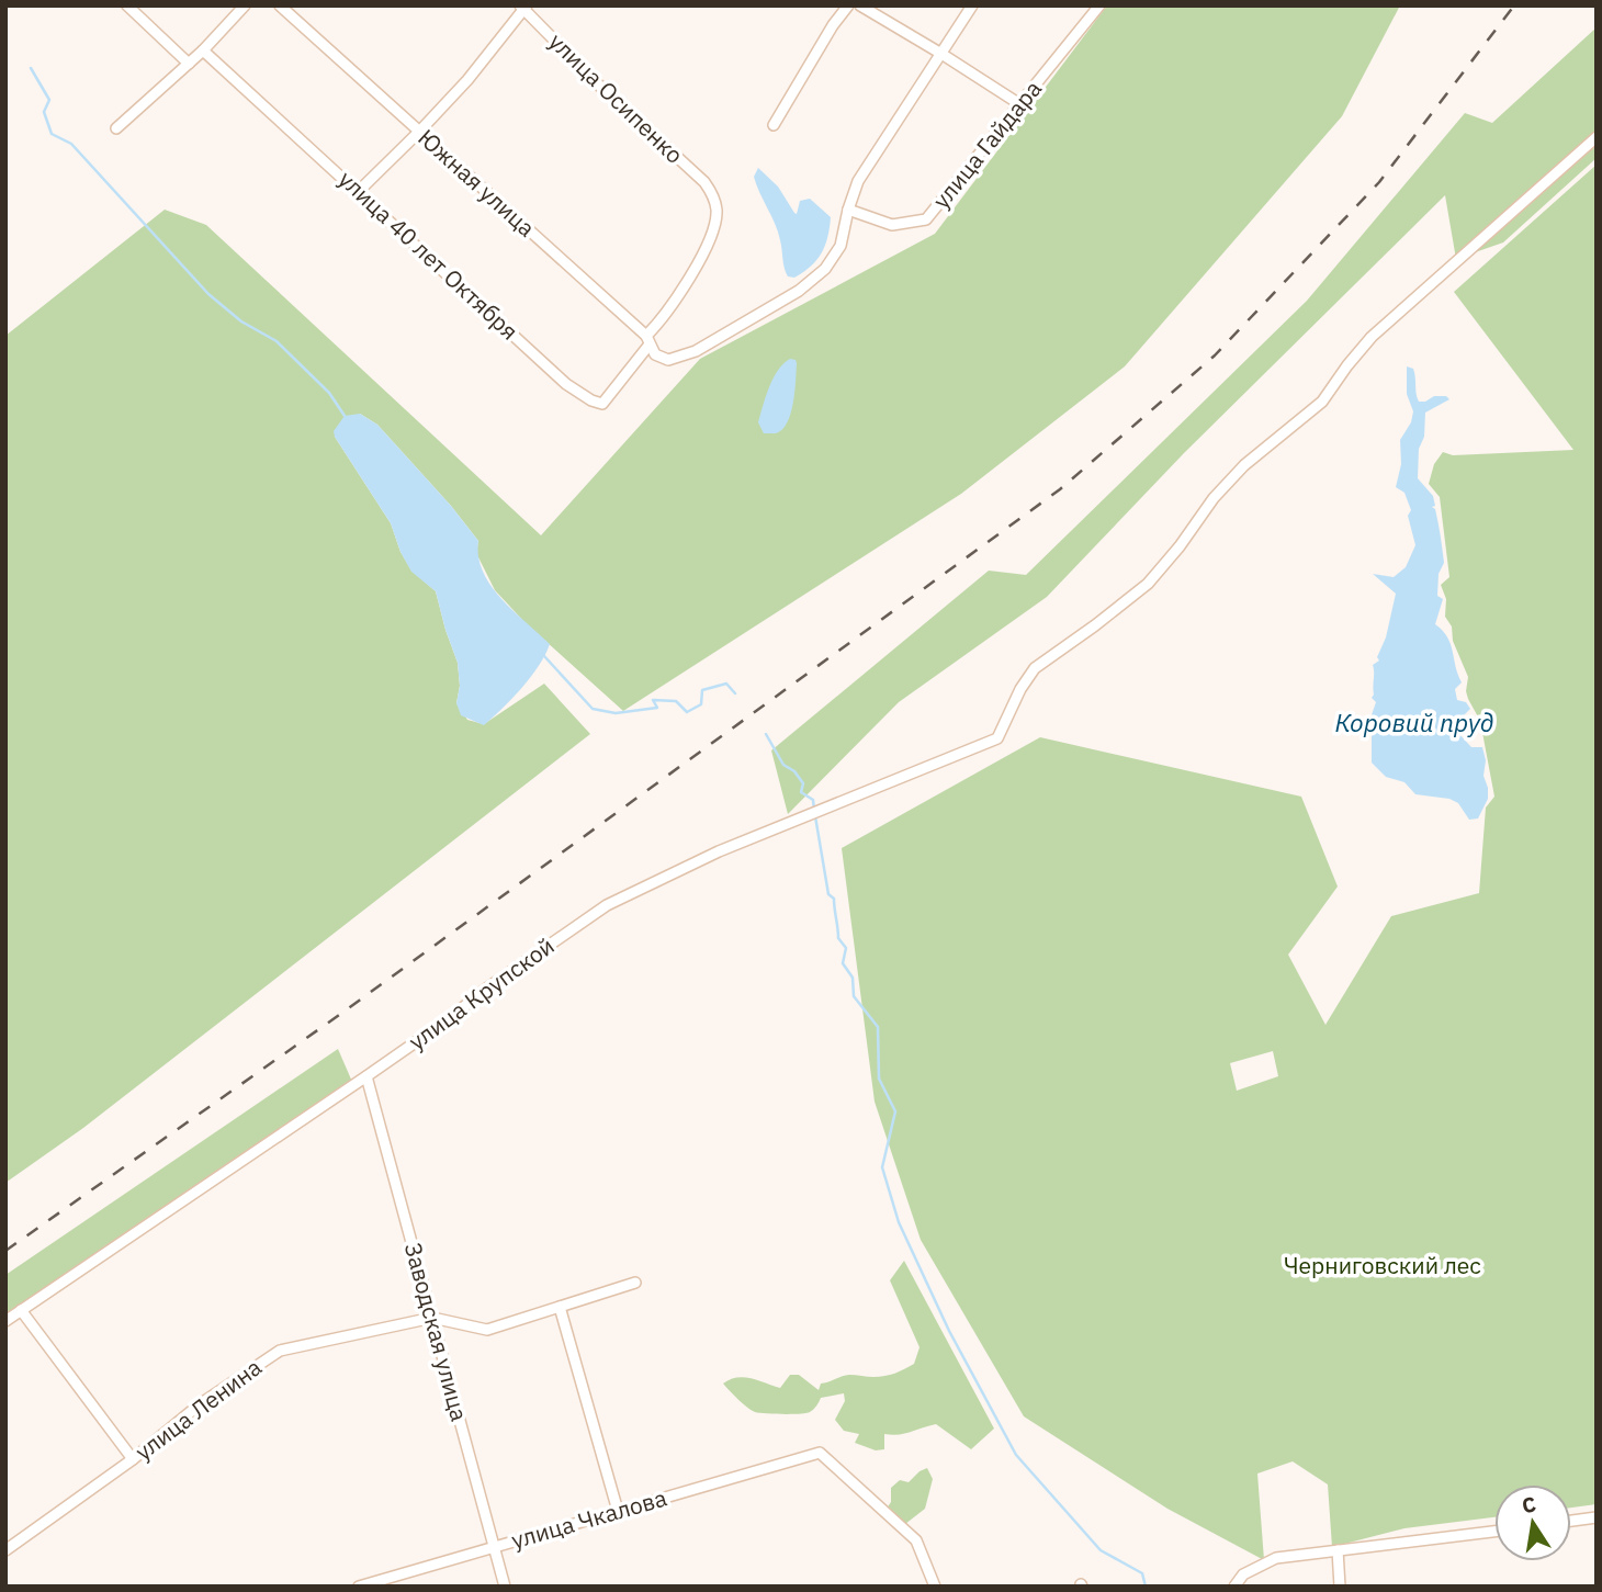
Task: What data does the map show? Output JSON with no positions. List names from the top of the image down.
{
  "streets": {
    "street": [
      "улица Осипенко",
      "улица Гайдара",
      "Южная улица",
      "улица 40 лет Октября",
      "улица Крупской",
      "Заводская улица",
      "улица Ленина",
      "улица Чкалова"
    ]
  },
  "crossings": [
    ["улица Осипенко", "Южная улица"],
    ["улица Осипенко", "улица 40 лет Октября"],
    ["улица Гайдара", "Южная улица"],
    ["Южная улица", "улица 40 лет Октября"],
    ["улица Крупской", "Заводская улица"],
    ["Заводская улица", "улица Ленина"],
    ["Заводская улица", "улица Чкалова"]
  ],
  "water": ["Коровий пруд"],
  "parks": ["Черниговский лес"],
  "north": "top"
}
